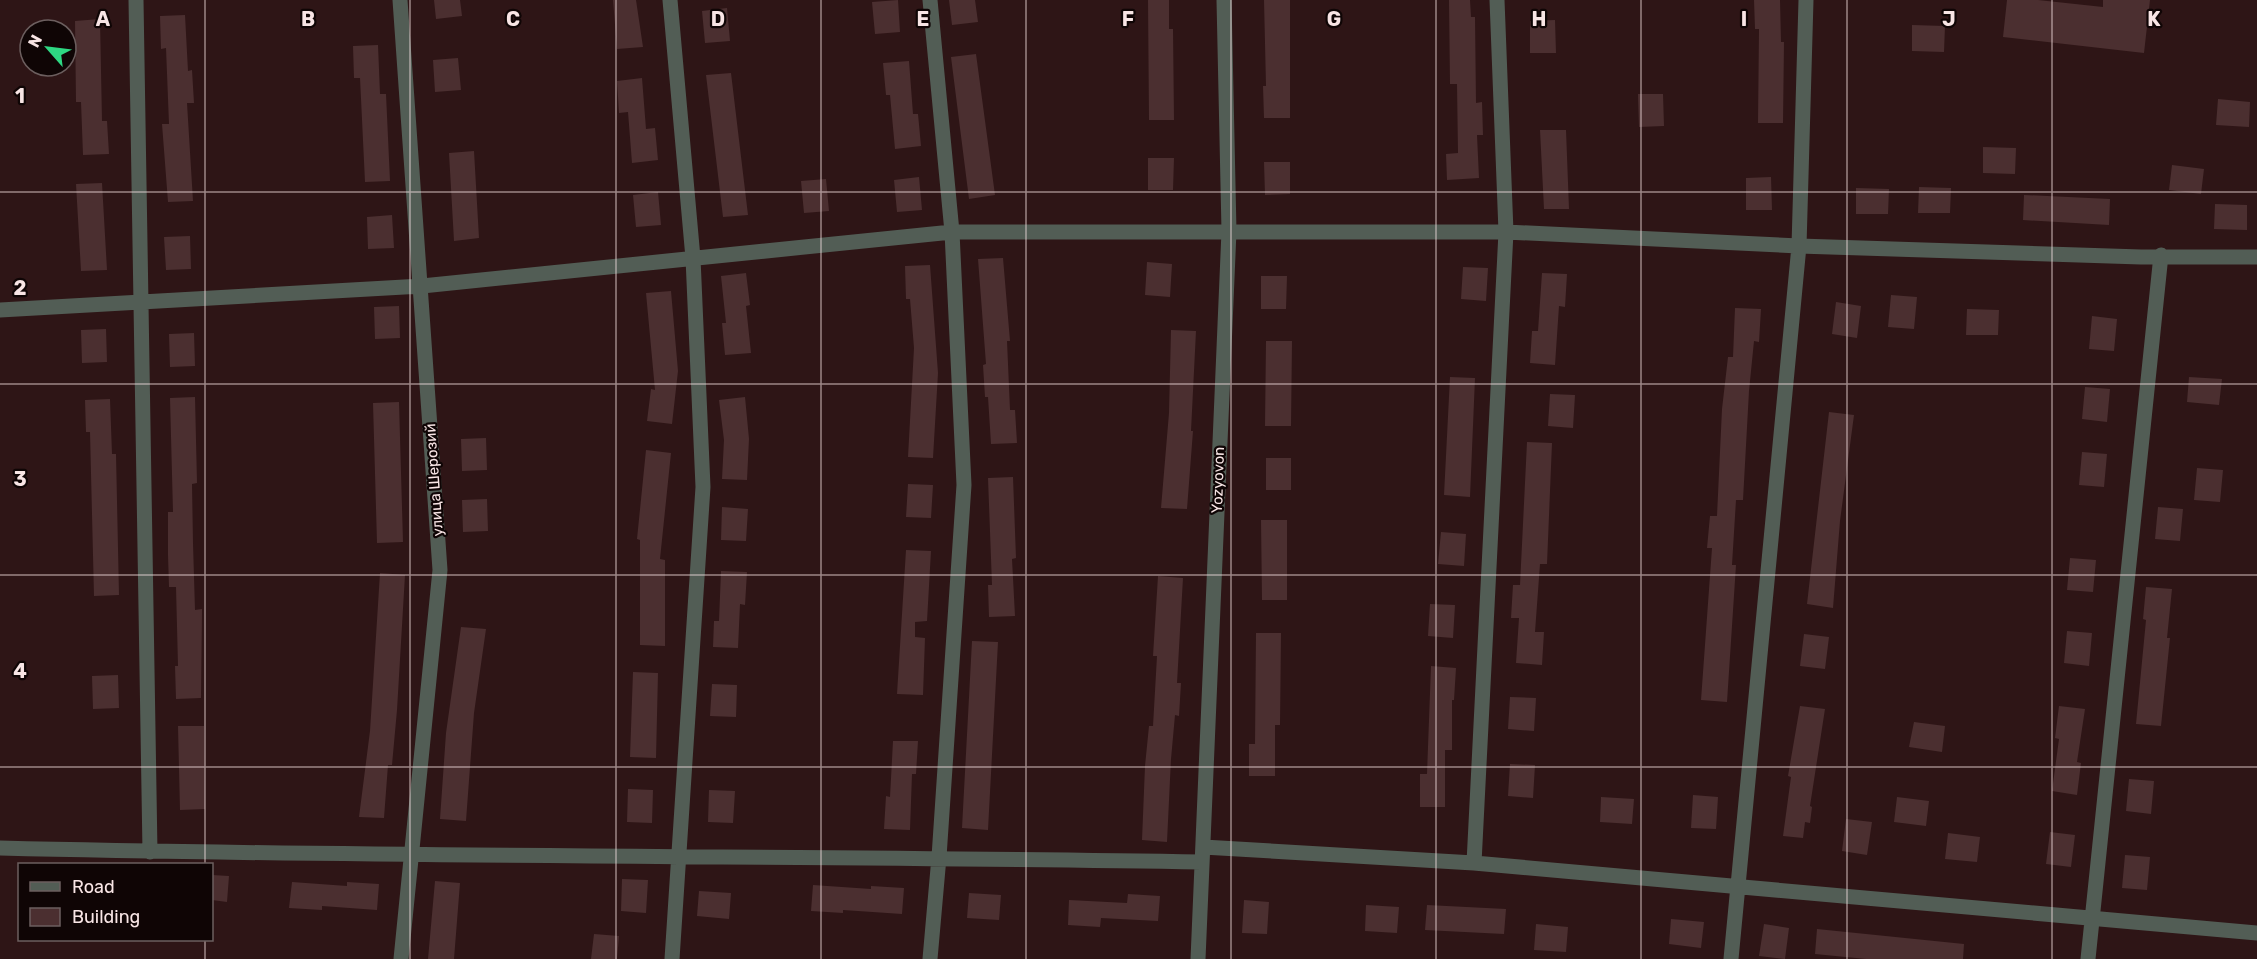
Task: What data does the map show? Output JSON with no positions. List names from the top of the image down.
{
  "streets": {
    "street": ["улица Шерозий", "Yozyovon"]
  },
  "legend": ["Road", "Building"],
  "north": "top left",
  "grid": {
    "columns": [
      "A",
      "B",
      "C",
      "D",
      "E",
      "F",
      "G",
      "H",
      "I",
      "J",
      "K"
    ],
    "rows": [
      "1",
      "2",
      "3",
      "4"
    ]
  }
}
